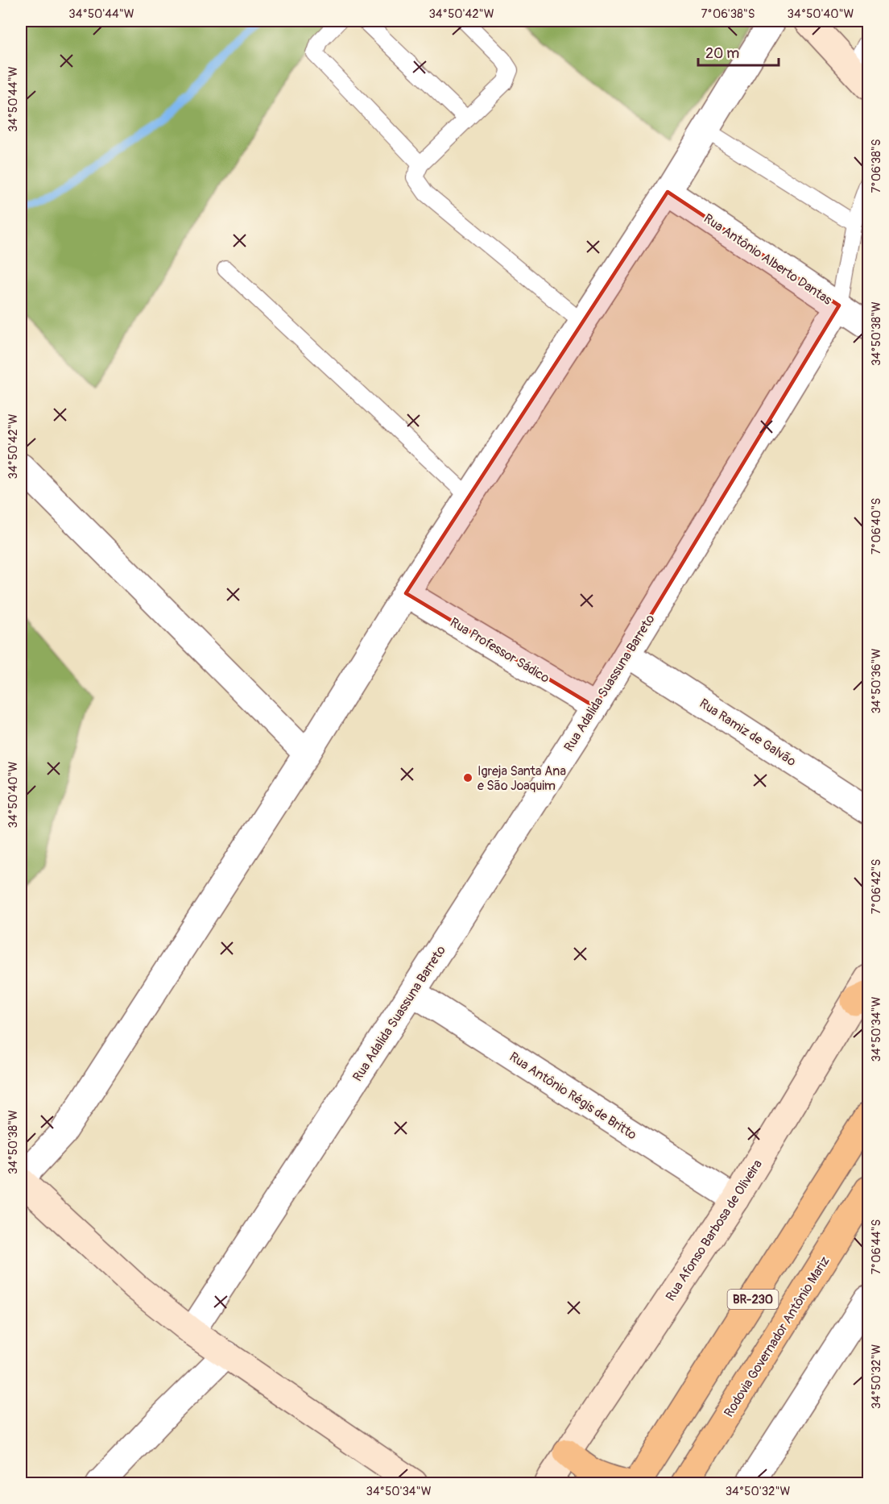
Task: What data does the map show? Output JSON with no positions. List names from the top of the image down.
{
  "streets": {
    "highway": ["BR-230", "Rodovia Governador Antônio Mariz"],
    "street": [
      "Rua Antônio Alberto Dantas",
      "Rua Professor Sádico",
      "Rua Adalida Suassuna Barreto",
      "Rua Ramiz de Galvão",
      "Rua Antônio Régis de Britto",
      "Rua Afonso Barbosa de Oliveira"
    ]
  },
  "crossings": [
    ["Rua Antônio Alberto Dantas", "Rua Adalida Suassuna Barreto"],
    ["Rua Professor Sádico", "Rua Adalida Suassuna Barreto"],
    ["Rua Adalida Suassuna Barreto", "Rua Ramiz de Galvão"],
    ["Rua Adalida Suassuna Barreto", "Rua Antônio Régis de Britto"],
    ["Rua Antônio Régis de Britto", "Rua Afonso Barbosa de Oliveira"]
  ],
  "places": ["Igreja Santa Ana e São Joaquim"],
  "scale_bar": "20 m",
  "coordinates": [
    "34°50'44\"W",
    "34°50'42\"W",
    "7°06'38\"S",
    "34°50'40\"W",
    "34°50'38\"W",
    "7°06'40\"S",
    "34°50'36\"W",
    "7°06'42\"S",
    "34°50'34\"W",
    "7°06'44\"S",
    "34°50'32\"W"
  ]
}
